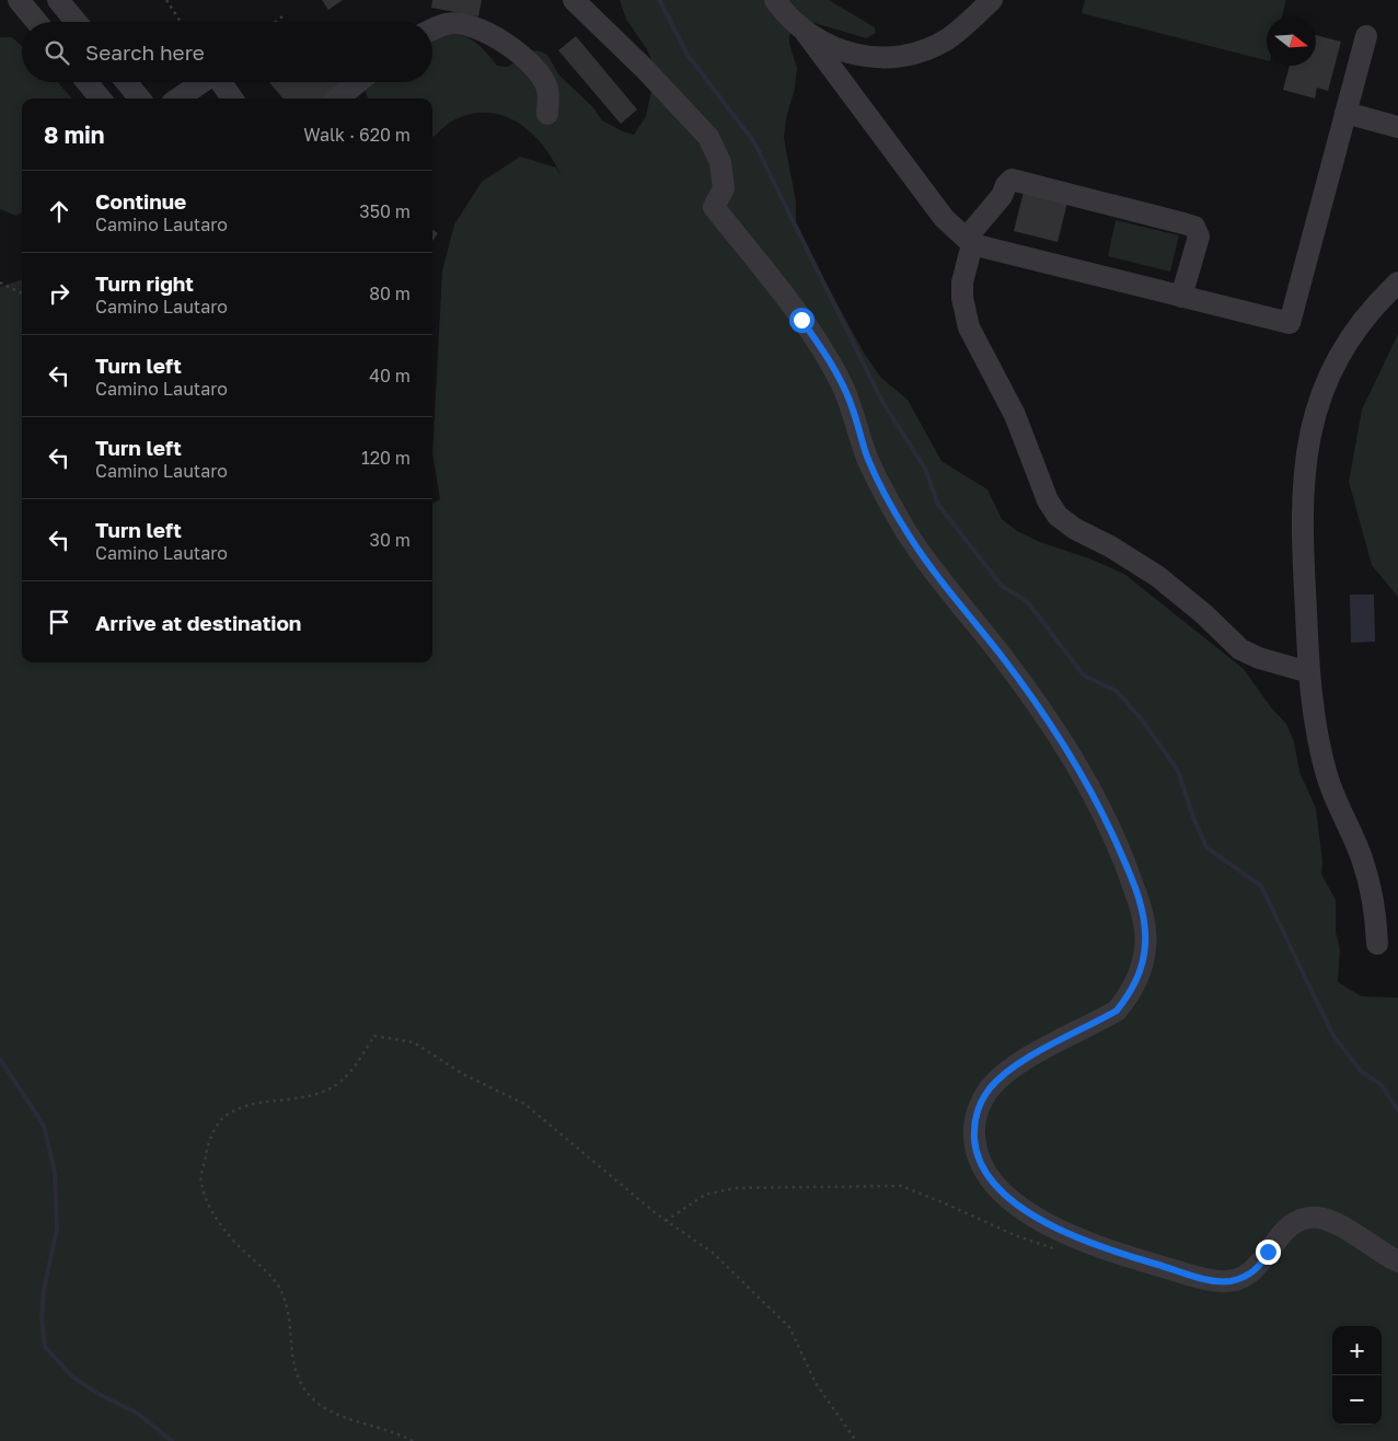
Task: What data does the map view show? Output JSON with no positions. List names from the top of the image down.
{
  "north": "right",
  "page": {
    "search": "Search here",
    "heading": ["8 min", "Walk · 620 m"],
    "list": [
      ["Continue", "Camino Lautaro", "350 m"],
      ["Turn right", "Camino Lautaro", "80 m"],
      ["Turn left", "Camino Lautaro", "40 m"],
      ["Turn left", "Camino Lautaro", "120 m"],
      ["Turn left", "Camino Lautaro", "30 m"],
      "Arrive at destination"
    ],
    "map_buttons": ["+", "−"]
  }
}
